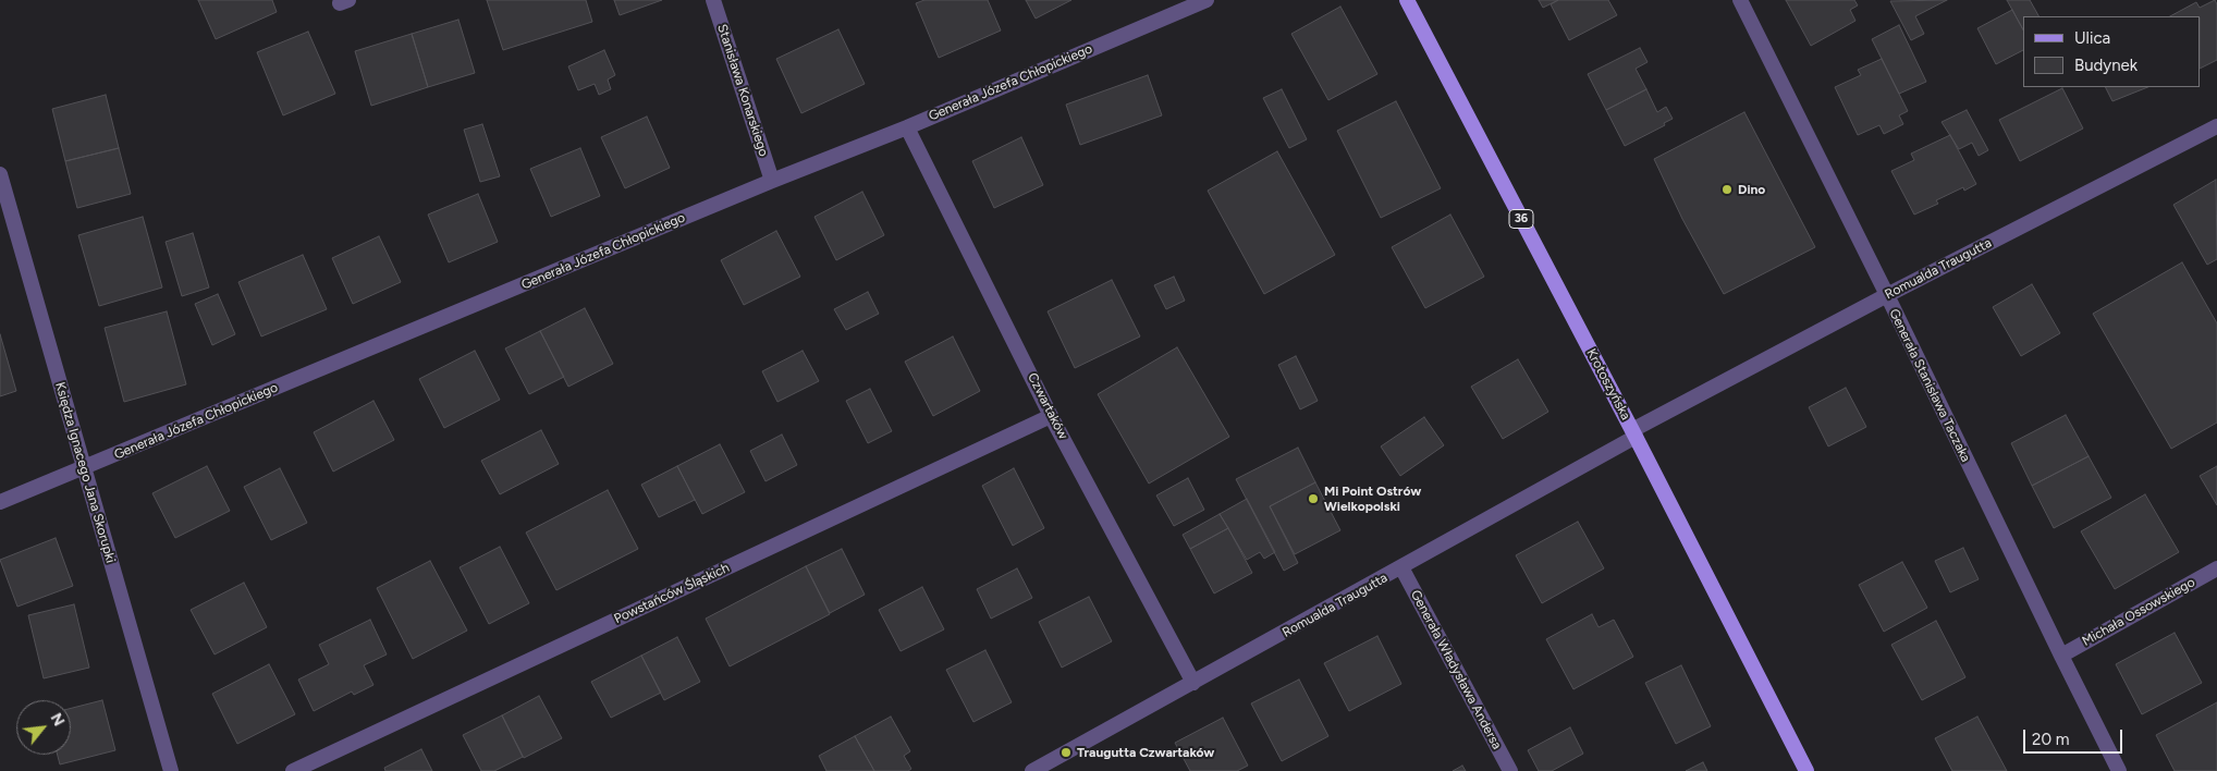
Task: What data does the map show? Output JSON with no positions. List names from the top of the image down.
{
  "streets": {
    "main road": ["36", "Krotoszyńska"],
    "street": [
      "Generała Józefa Chłopickiego",
      "Stanisława Konarskiego",
      "Romualda Traugutta",
      "Generała Stanisława Taczaka",
      "Czwartaków",
      "Księdza Ignacego Jana Skorupki",
      "Powstańców Śląskich",
      "Michała Ossowskiego",
      "Generała Władysława Andersa"
    ]
  },
  "crossings": [
    ["Generała Józefa Chłopickiego", "Stanisława Konarskiego"],
    ["Generała Józefa Chłopickiego", "Czwartaków"],
    ["Generała Józefa Chłopickiego", "Księdza Ignacego Jana Skorupki"],
    ["Romualda Traugutta", "Krotoszyńska"],
    ["Romualda Traugutta", "Generała Stanisława Taczaka"],
    ["Romualda Traugutta", "Czwartaków"],
    ["Romualda Traugutta", "Generała Władysława Andersa"],
    ["Generała Stanisława Taczaka", "Michała Ossowskiego"],
    ["Czwartaków", "Powstańców Śląskich"]
  ],
  "places": ["Dino", "Mi Point Ostrów Wielkopolski", "Traugutta Czwartaków"],
  "legend": ["Ulica", "Budynek"],
  "scale_bar": "20 m",
  "north": "top right"
}
